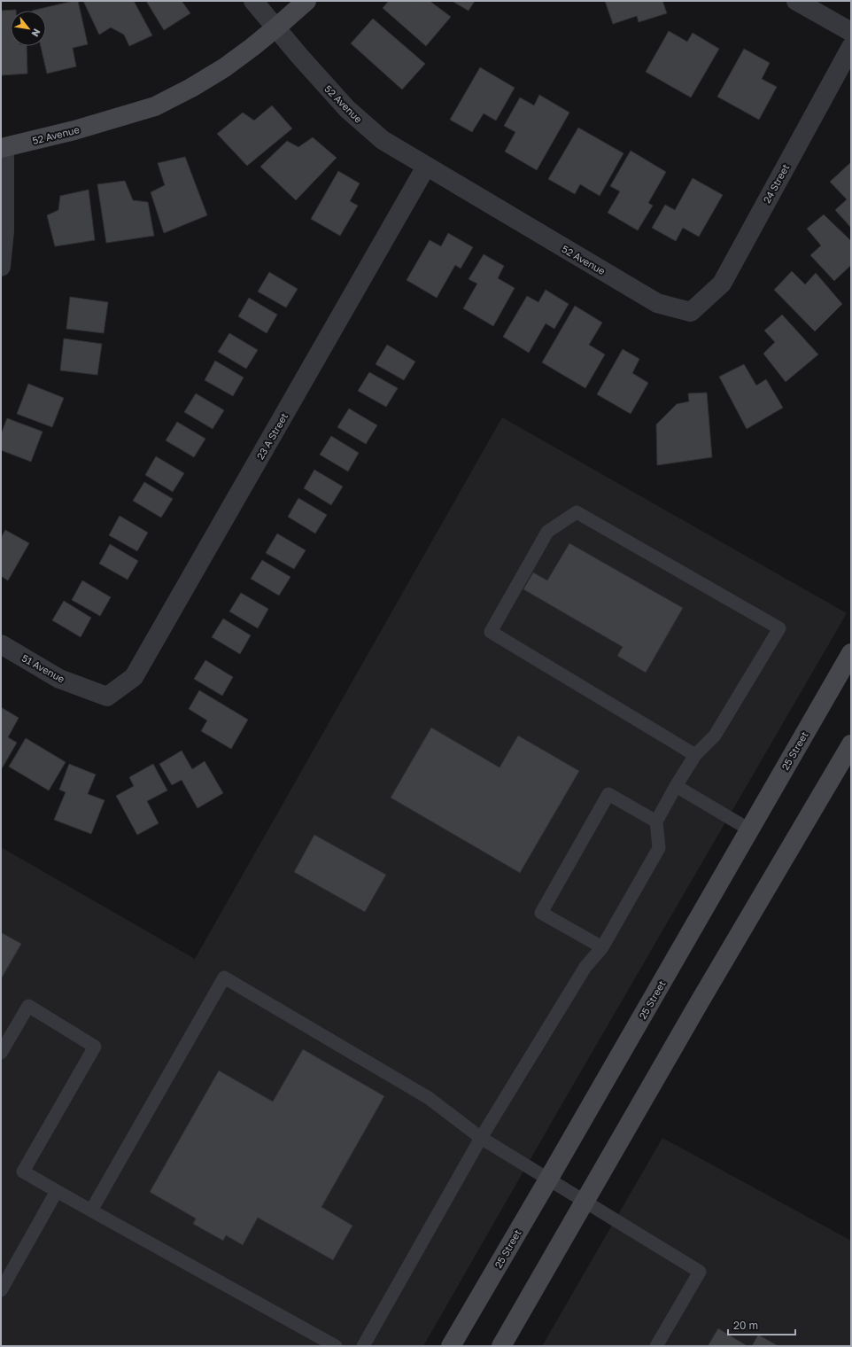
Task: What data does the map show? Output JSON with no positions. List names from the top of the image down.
{
  "streets": {
    "main road": ["52 Avenue", "25 Street"],
    "street": ["24 Street", "23 A Street", "51 Avenue"]
  },
  "crossings": [
    ["52 Avenue", "24 Street"],
    ["52 Avenue", "23 A Street"],
    ["23 A Street", "51 Avenue"]
  ],
  "scale_bar": "20 m",
  "north": "bottom right"
}
